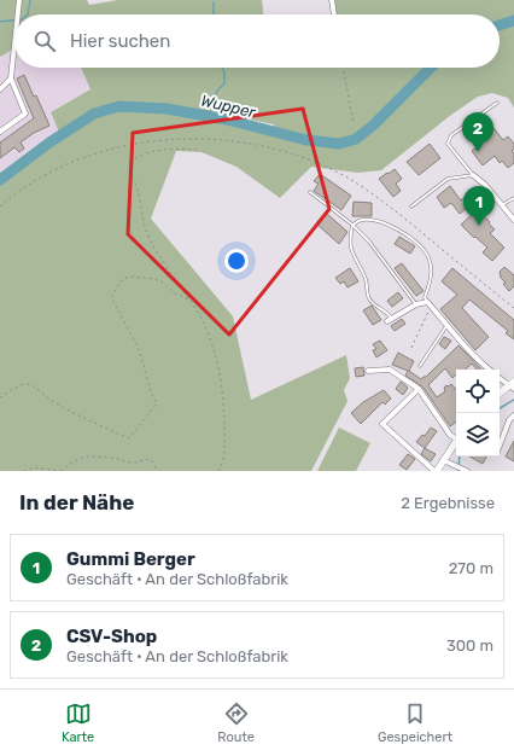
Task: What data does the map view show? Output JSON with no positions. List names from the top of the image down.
{
  "water": ["Wupper"],
  "page": {
    "search": "Hier suchen",
    "pins": ["2", "1"],
    "heading": ["In der Nähe", "2 Ergebnisse"],
    "list": [
      {
        "mark": "1",
        "name": "Gummi Berger",
        "note": "Geschäft · An der Schloßfabrik",
        "value": "270 m"
      },
      {
        "mark": "2",
        "name": "CSV-Shop",
        "note": "Geschäft · An der Schloßfabrik",
        "value": "300 m"
      }
    ],
    "nav": ["Karte", "Route", "Gespeichert"]
  }
}
